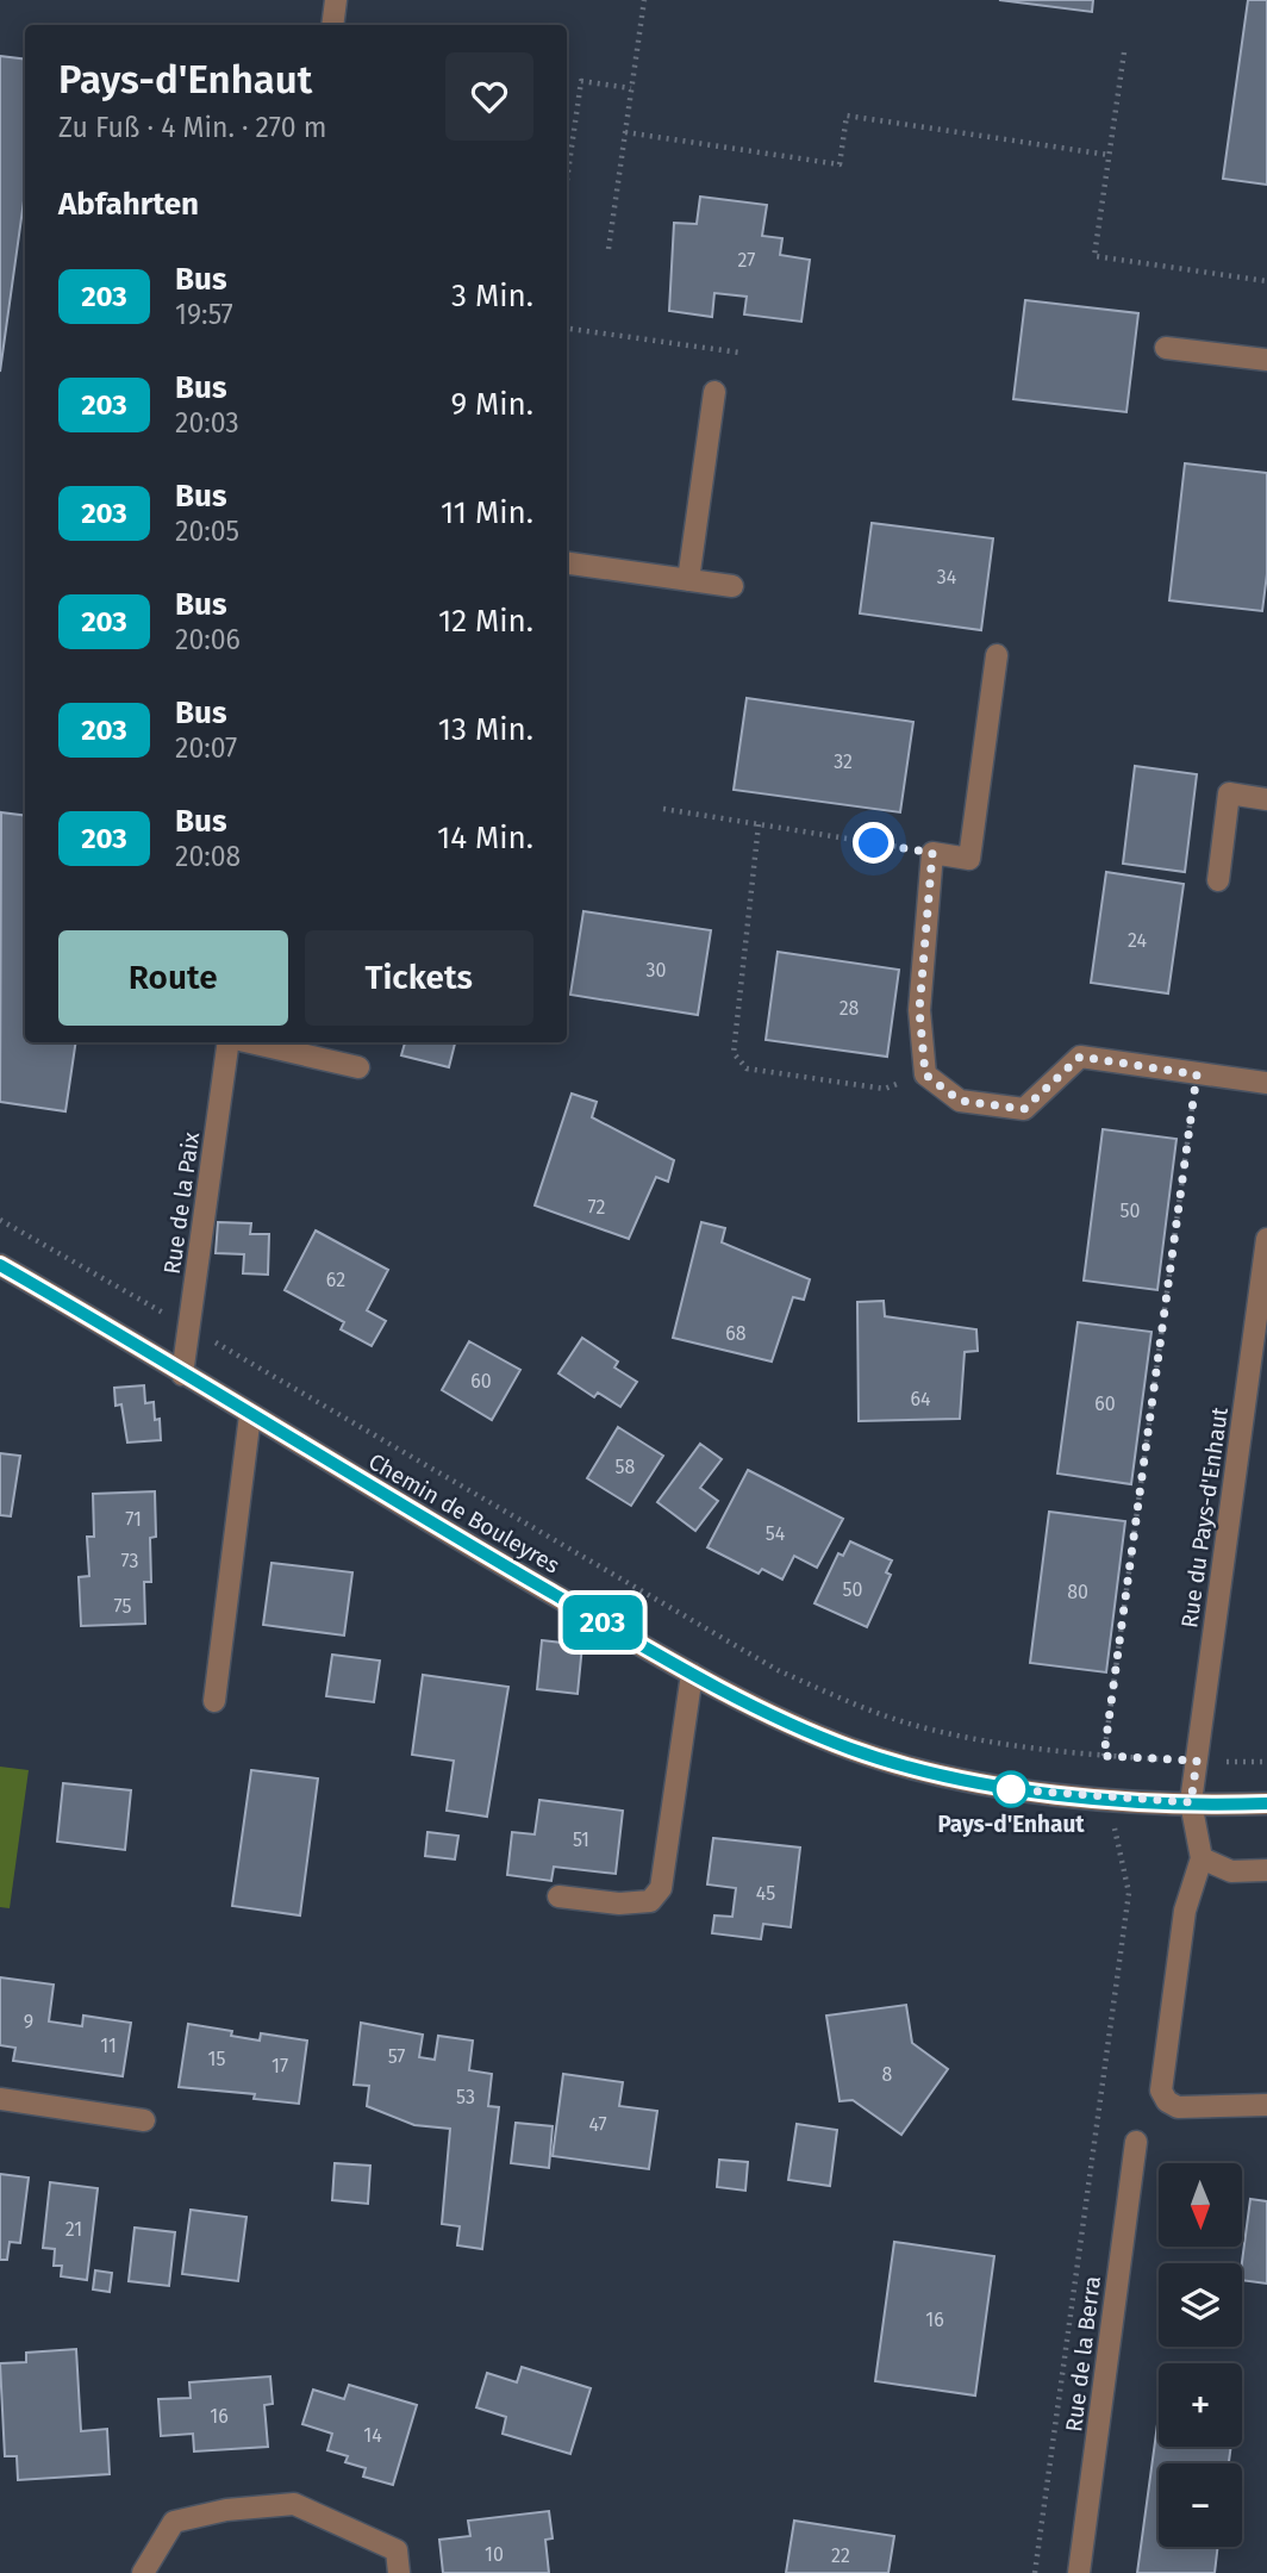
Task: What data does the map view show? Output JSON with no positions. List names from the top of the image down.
{
  "streets": {
    "street": [
      "Rue de la Paix",
      "Chemin de Bouleyres",
      "Rue du Pays-d'Enhaut",
      "Rue de la Berra"
    ]
  },
  "crossings": [
    ["Rue de la Paix", "Chemin de Bouleyres"],
    ["Chemin de Bouleyres", "Rue du Pays-d'Enhaut"]
  ],
  "places": ["Pays-d'Enhaut"],
  "lines": ["bus line 203"],
  "house_numbers": [
    "27",
    "34",
    "32",
    "24",
    "30",
    "28",
    "72",
    "50",
    "62",
    "68",
    "60",
    "64",
    "60",
    "58",
    "71",
    "54",
    "73",
    "50",
    "80",
    "75",
    "51",
    "45",
    "9",
    "11",
    "57",
    "15",
    "17",
    "8",
    "53",
    "47",
    "21",
    "16",
    "16",
    "14",
    "10",
    "22"
  ],
  "north": "bottom",
  "page": {
    "on_map": "203",
    "heading": [
      ["Pays-d'Enhaut", "Zu Fuß · 4 Min. · 270 m"],
      "Abfahrten"
    ],
    "list": [
      {
        "mark": "203",
        "name": "Bus",
        "note": "19:57",
        "value": "3 Min."
      },
      {
        "mark": "203",
        "name": "Bus",
        "note": "20:03",
        "value": "9 Min."
      },
      {
        "mark": "203",
        "name": "Bus",
        "note": "20:05",
        "value": "11 Min."
      },
      {
        "mark": "203",
        "name": "Bus",
        "note": "20:06",
        "value": "12 Min."
      },
      {
        "mark": "203",
        "name": "Bus",
        "note": "20:07",
        "value": "13 Min."
      },
      {
        "mark": "203",
        "name": "Bus",
        "note": "20:08",
        "value": "14 Min."
      }
    ],
    "buttons": ["Route", "Tickets"],
    "map_buttons": ["+", "−"]
  }
}
